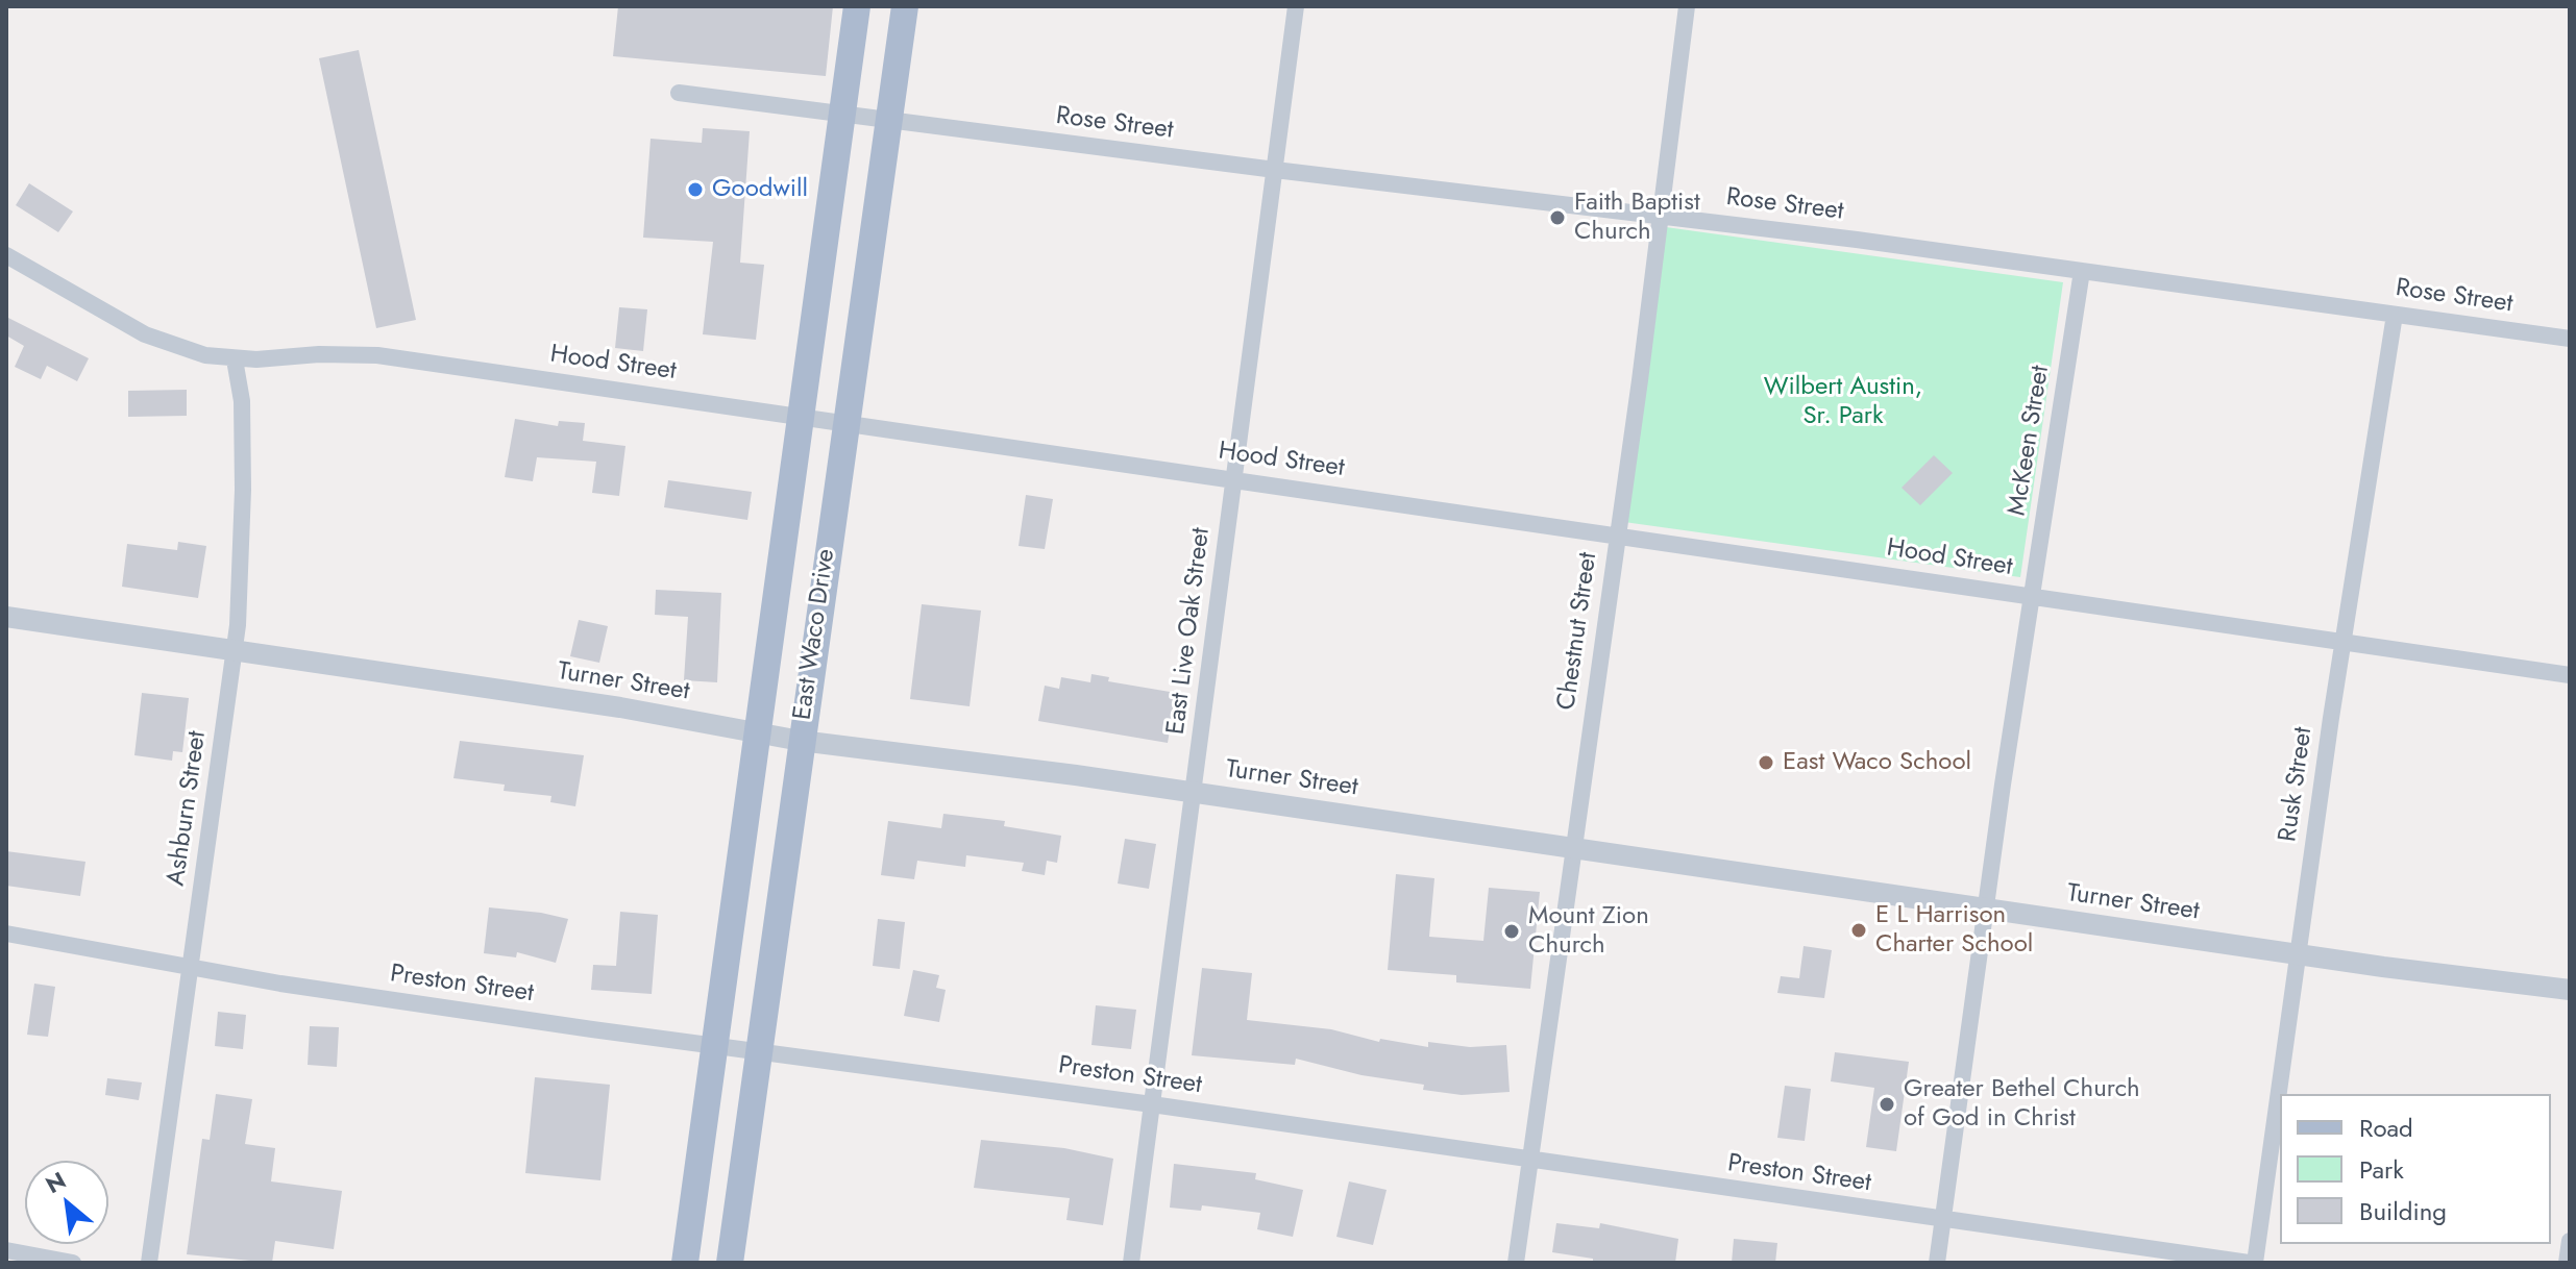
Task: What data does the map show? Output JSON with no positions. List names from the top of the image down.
{
  "streets": {
    "main road": ["East Waco Drive"],
    "street": [
      "Rose Street",
      "Hood Street",
      "McKeen Street",
      "East Live Oak Street",
      "Chestnut Street",
      "Turner Street",
      "Rusk Street",
      "Ashburn Street",
      "Preston Street"
    ]
  },
  "crossings": [
    ["Rose Street", "McKeen Street"],
    ["Rose Street", "East Live Oak Street"],
    ["Rose Street", "Chestnut Street"],
    ["Rose Street", "East Waco Drive"],
    ["Rose Street", "Rusk Street"],
    ["Hood Street", "McKeen Street"],
    ["Hood Street", "East Live Oak Street"],
    ["Hood Street", "Chestnut Street"],
    ["Hood Street", "East Waco Drive"],
    ["Hood Street", "Rusk Street"],
    ["Hood Street", "Ashburn Street"],
    ["McKeen Street", "Turner Street"],
    ["McKeen Street", "Preston Street"],
    ["East Live Oak Street", "Turner Street"],
    ["East Live Oak Street", "Preston Street"],
    ["Chestnut Street", "Turner Street"],
    ["Chestnut Street", "Preston Street"],
    ["East Waco Drive", "Turner Street"],
    ["East Waco Drive", "Preston Street"],
    ["Turner Street", "Rusk Street"],
    ["Turner Street", "Ashburn Street"],
    ["Rusk Street", "Preston Street"],
    ["Ashburn Street", "Preston Street"]
  ],
  "parks": ["Wilbert Austin, Sr. Park"],
  "places": [
    "Goodwill",
    "Faith Baptist Church",
    "East Waco School",
    "E L Harrison Charter School",
    "Mount Zion Church",
    "Greater Bethel Church of God in Christ"
  ],
  "legend": ["Road", "Park", "Building"],
  "north": "top left"
}
